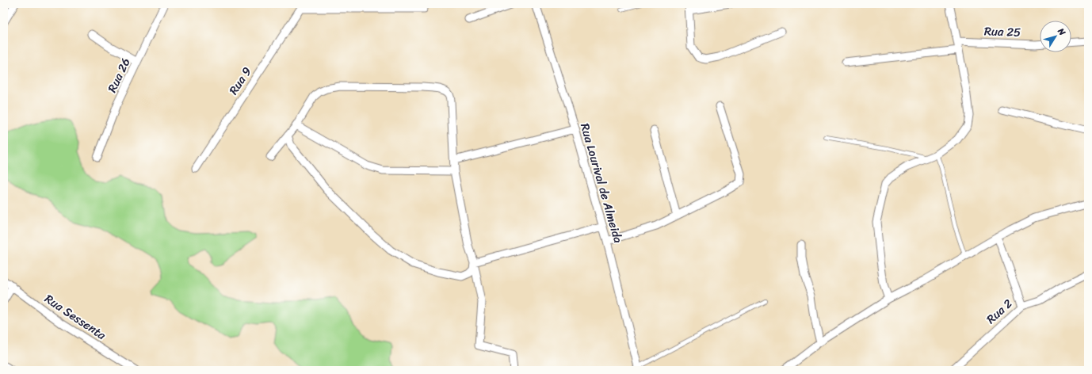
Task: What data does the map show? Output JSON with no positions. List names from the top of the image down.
{
  "streets": {
    "street": [
      "Rua 25",
      "Rua 26",
      "Rua 9",
      "Rua Lourival de Almeida",
      "Rua 2",
      "Rua Sessenta"
    ]
  },
  "north": "top right"
}
